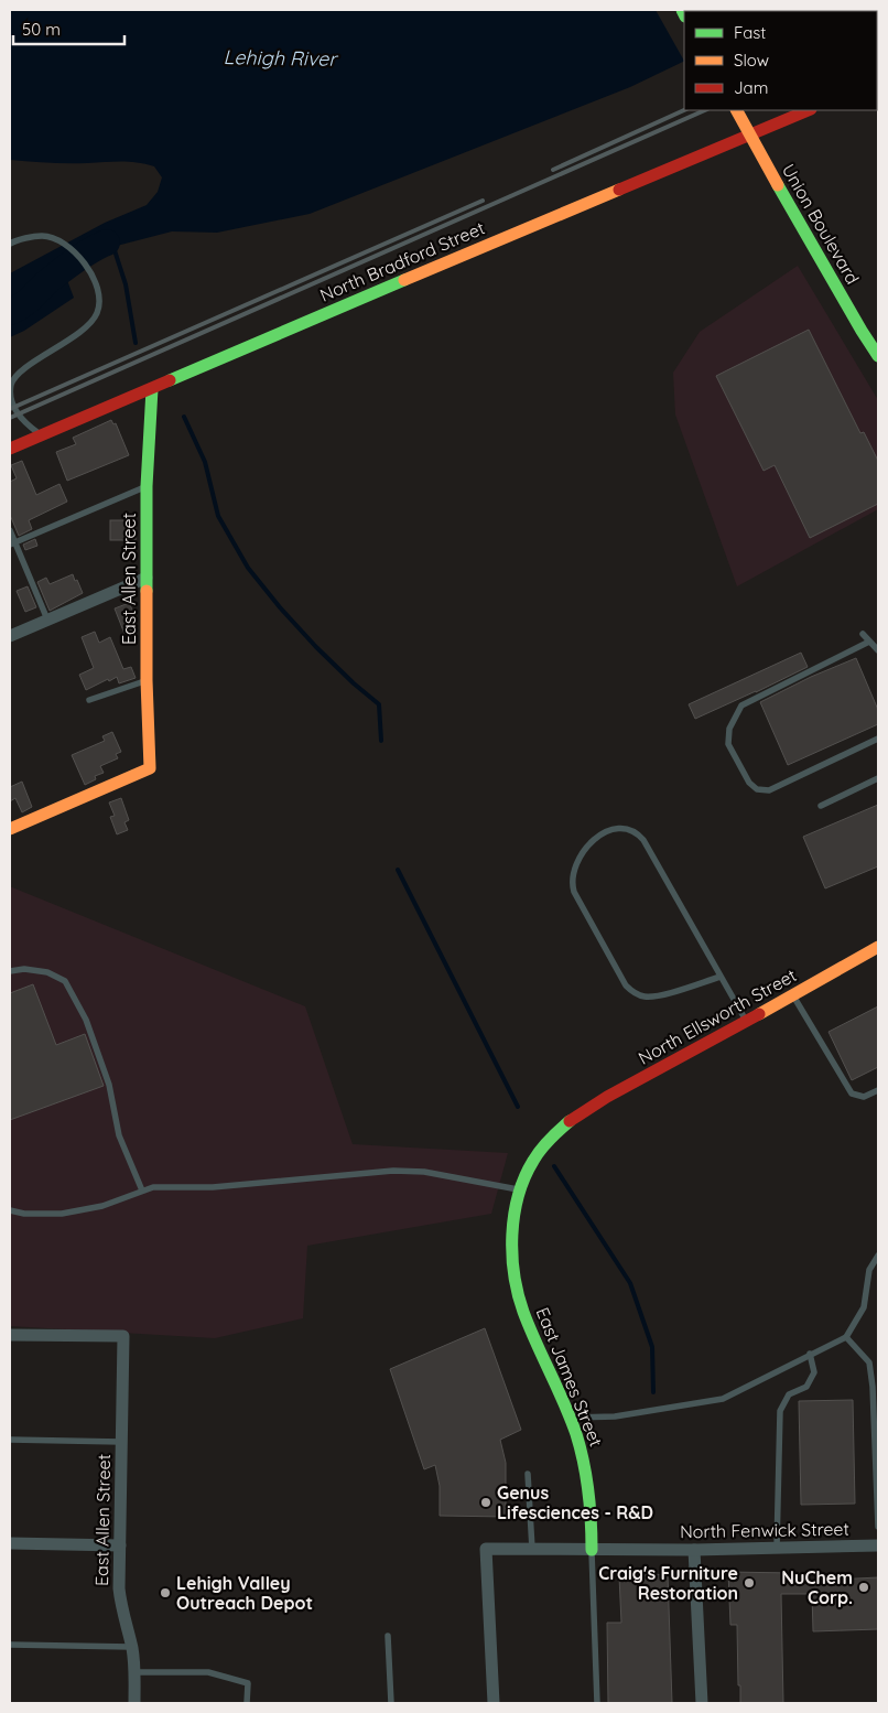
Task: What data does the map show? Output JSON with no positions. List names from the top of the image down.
{
  "streets": {
    "street": [
      "Union Boulevard",
      "North Bradford Street",
      "East Allen Street",
      "North Ellsworth Street",
      "East James Street",
      "North Fenwick Street"
    ]
  },
  "crossings": [
    ["North Bradford Street", "East Allen Street"],
    ["North Ellsworth Street", "East James Street"],
    ["East James Street", "North Fenwick Street"]
  ],
  "water": ["Lehigh River"],
  "places": [
    "Genus Lifesciences - R&D",
    "Craig's Furniture Restoration",
    "NuChem Corp.",
    "Lehigh Valley Outreach Depot"
  ],
  "legend": ["Fast", "Slow", "Jam"],
  "scale_bar": "50 m"
}
